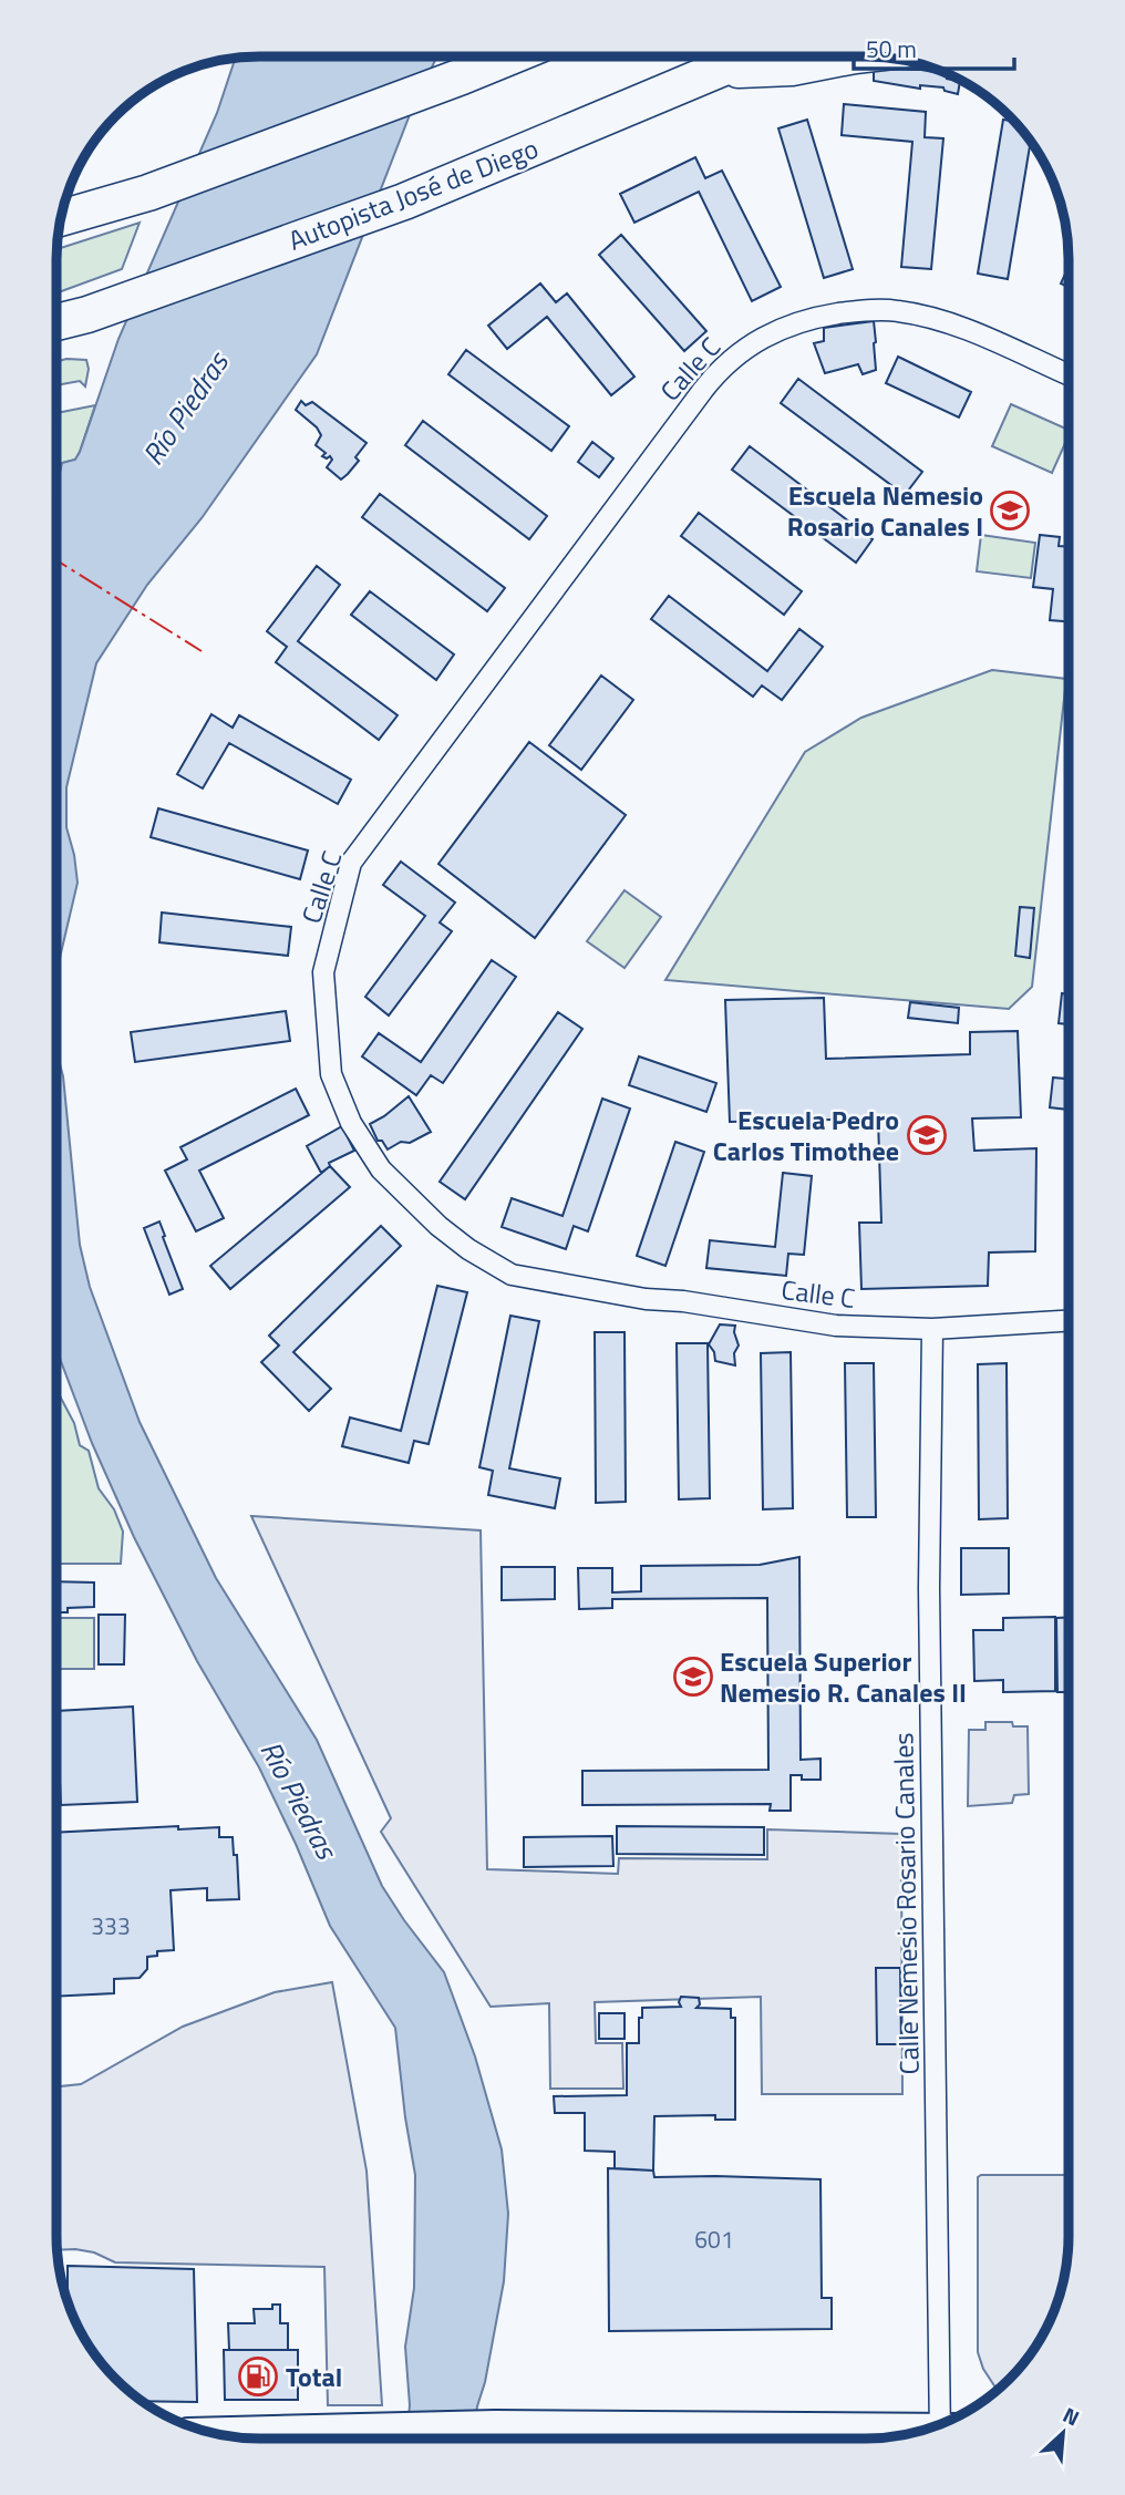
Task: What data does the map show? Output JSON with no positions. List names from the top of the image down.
{
  "streets": {
    "highway": ["Autopista José de Diego"],
    "street": ["Calle C", "Calle Nemesio Rosario Canales"]
  },
  "crossings": [
    ["Calle C", "Calle Nemesio Rosario Canales"]
  ],
  "water": ["Río Piedras"],
  "places": {
    "school or university": ["Escuela Nemesio Rosario Canales I", "Escuela Pedro Carlos Timothee", "Escuela Superior Nemesio R. Canales II"],
    "fuel station": ["Total"]
  },
  "house_numbers": ["333", "601"],
  "scale_bar": "50 m",
  "north": "top right"
}
